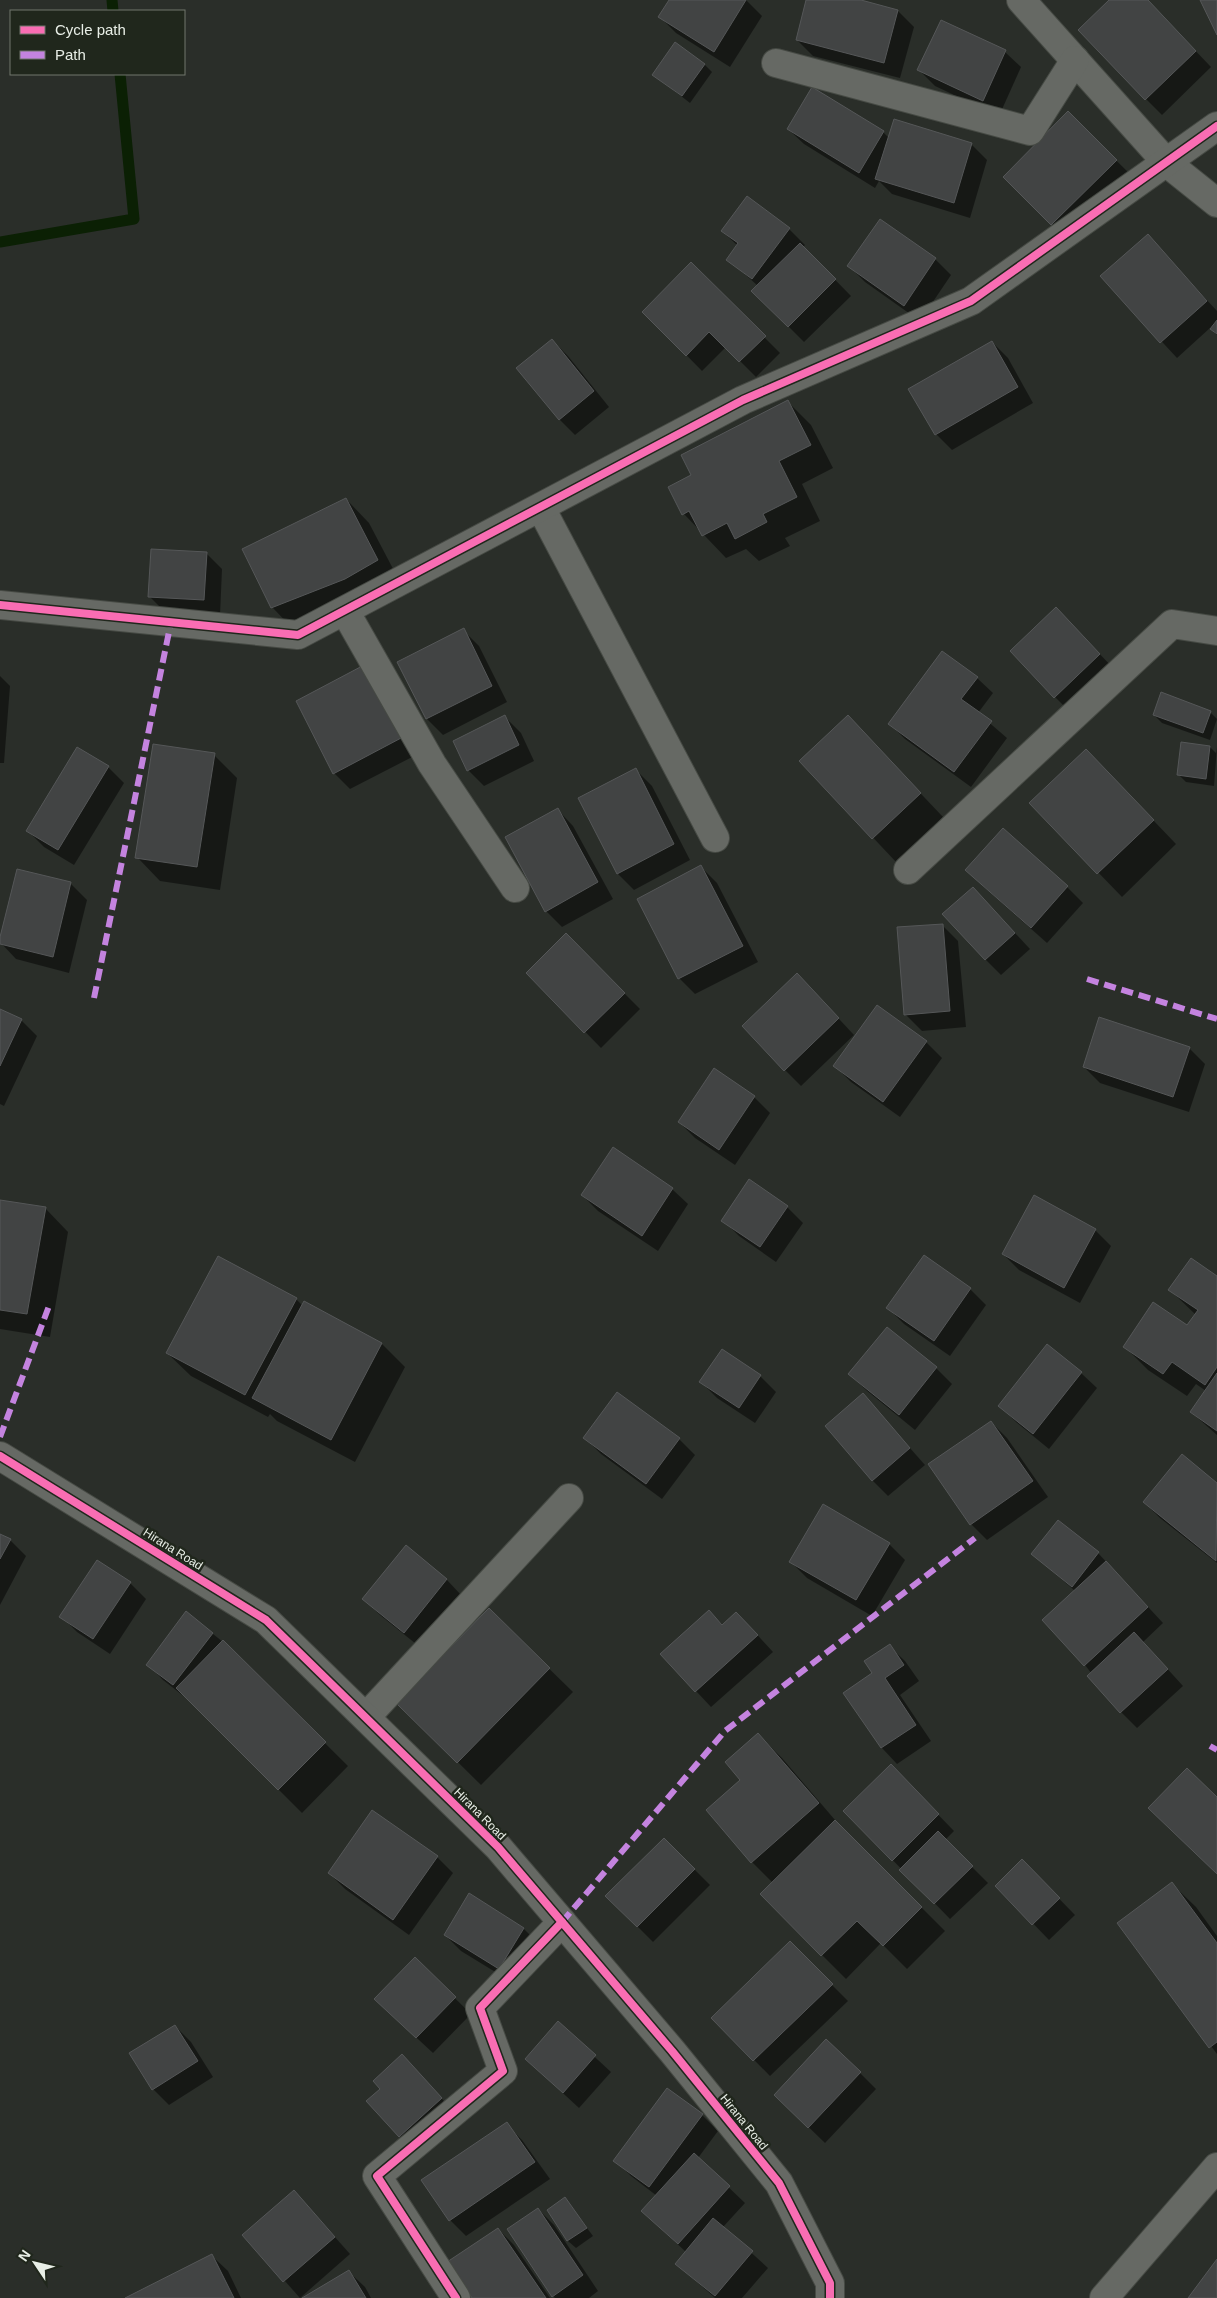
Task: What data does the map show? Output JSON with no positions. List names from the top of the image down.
{
  "streets": {
    "street": ["Hirana Road"]
  },
  "legend": ["Cycle path", "Path"],
  "north": "top left"
}
